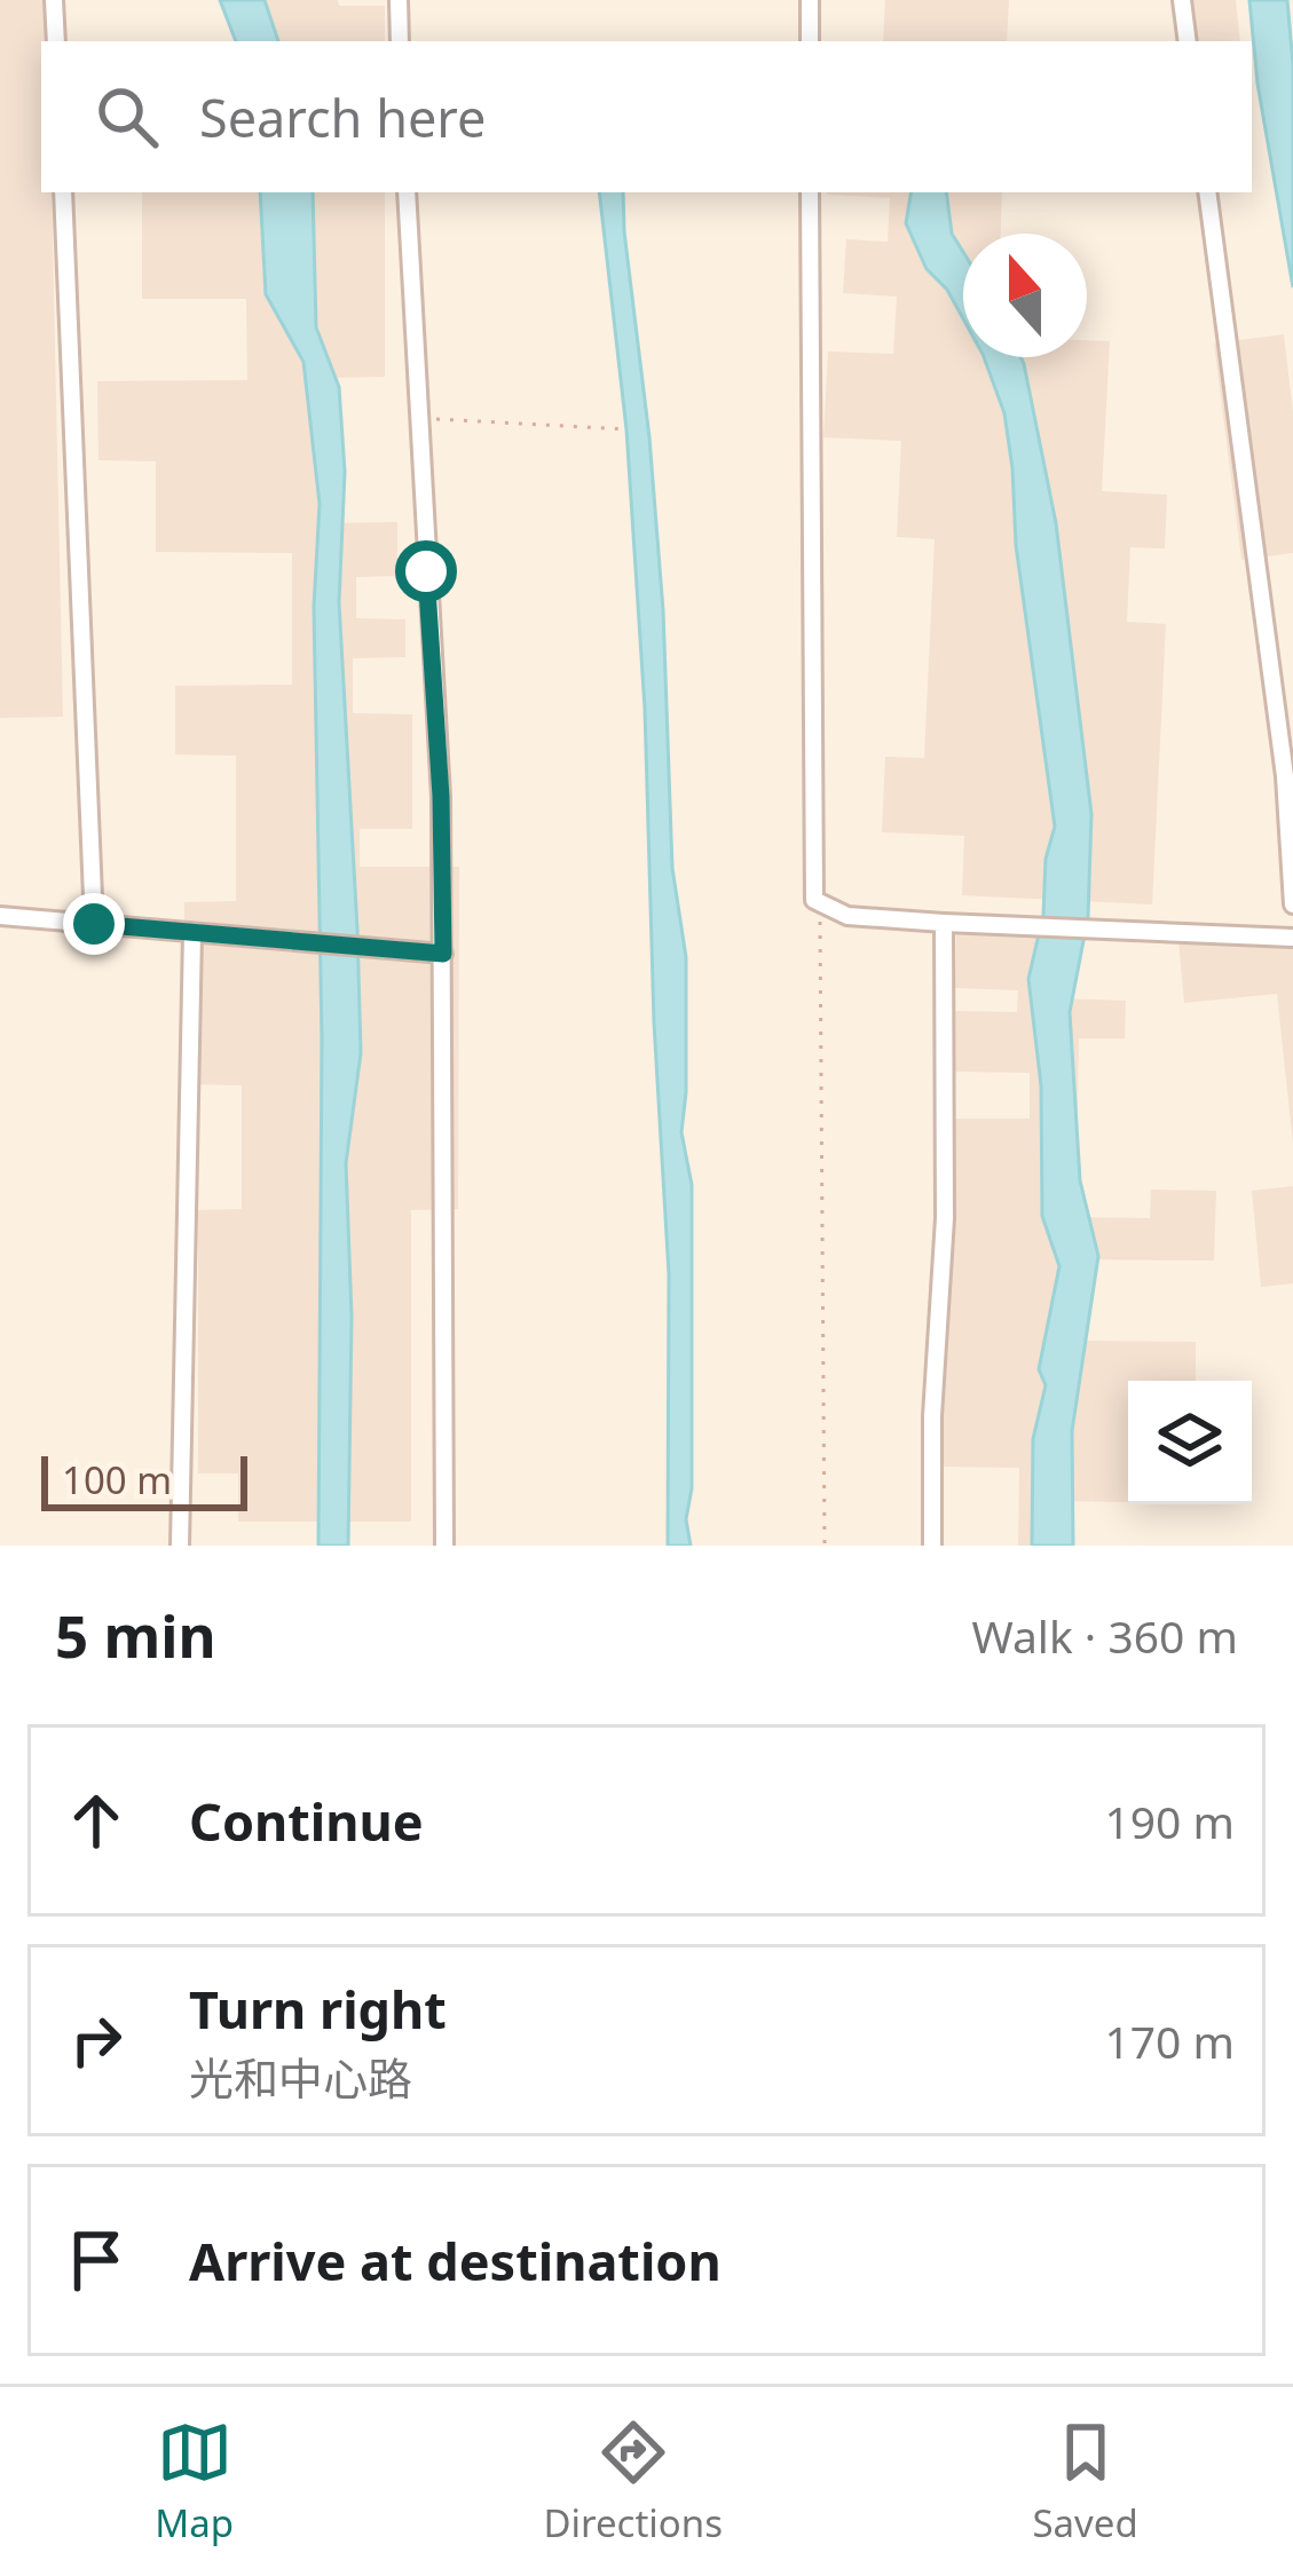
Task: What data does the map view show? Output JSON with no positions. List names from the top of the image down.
{
  "scale_bar": "100 m",
  "north": "top",
  "page": {
    "search": "Search here",
    "scale": "100 m",
    "heading": ["5 min", "Walk · 360 m"],
    "list": [
      ["Continue", "190 m"],
      ["Turn right", "光和中心路", "170 m"],
      "Arrive at destination"
    ],
    "nav": ["Map", "Directions", "Saved"]
  }
}
